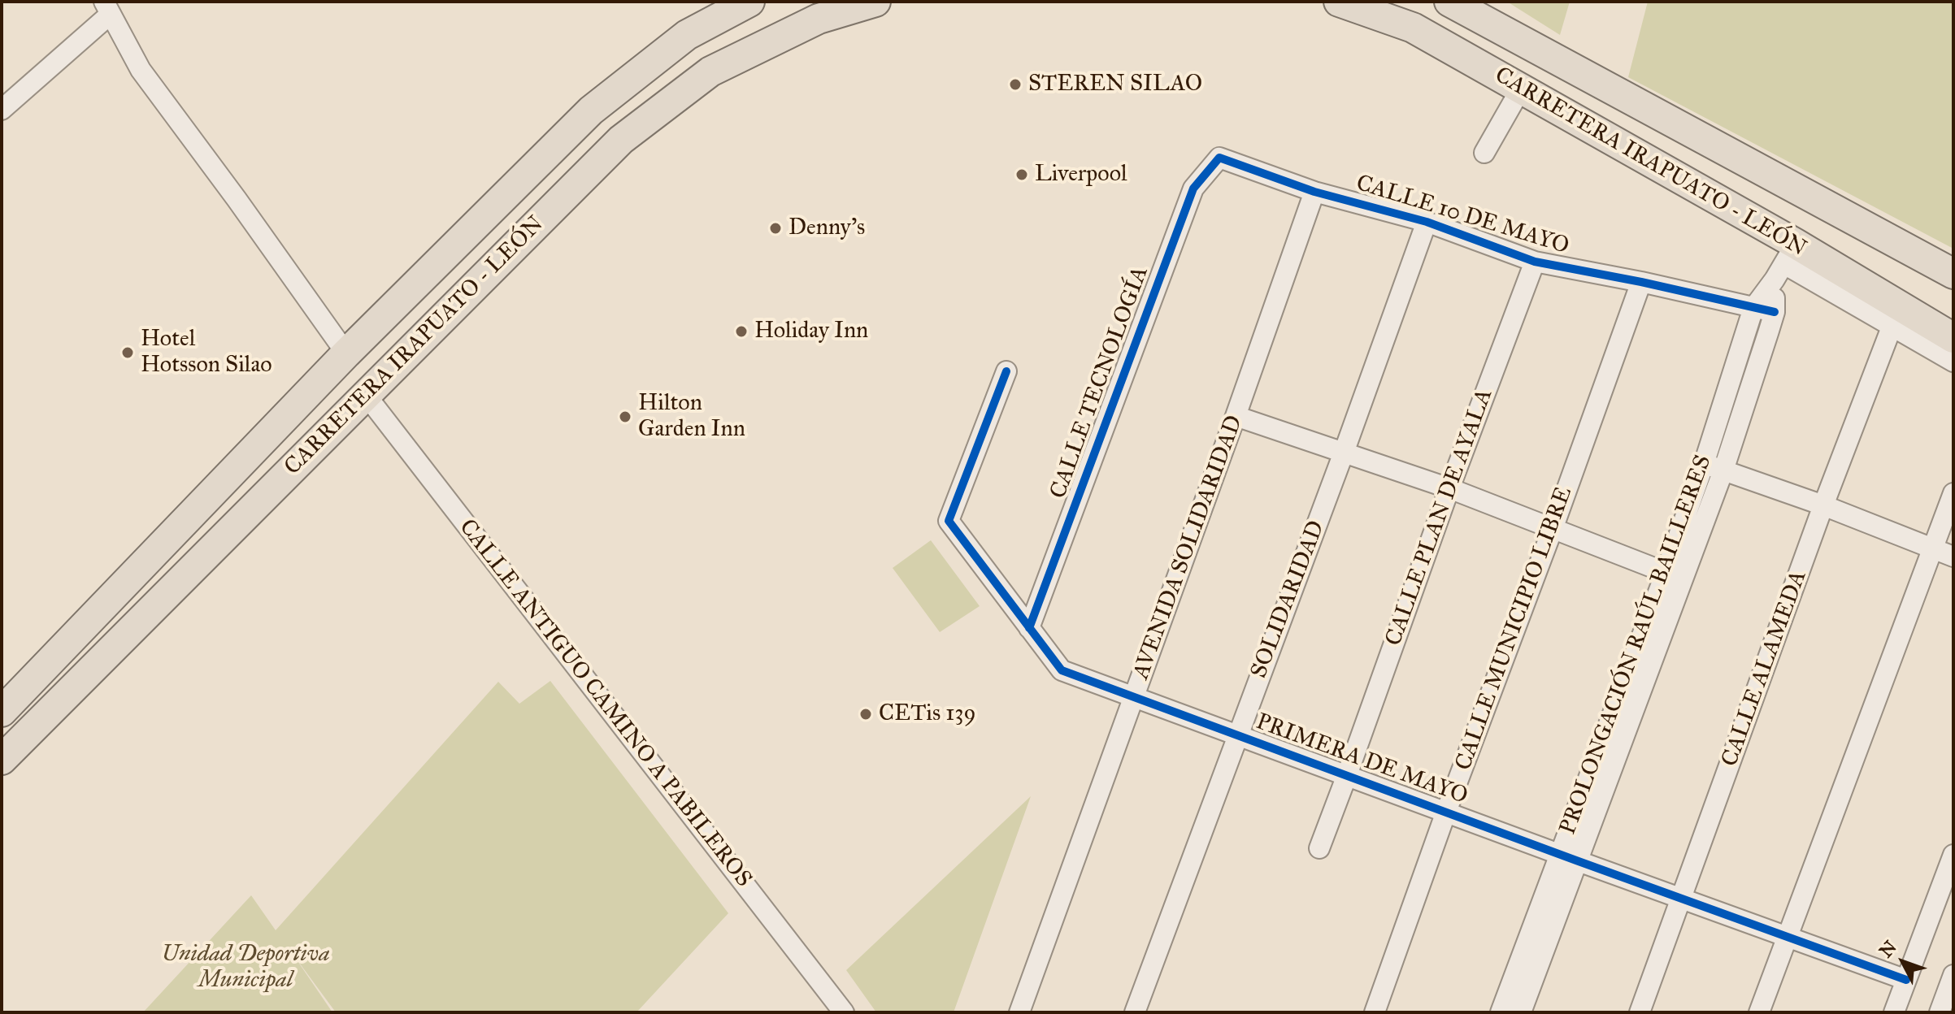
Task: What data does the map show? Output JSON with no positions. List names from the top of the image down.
{
  "streets": {
    "highway": ["CARRETERA IRAPUATO - LEÓN"],
    "street": [
      "CALLE 10 DE MAYO",
      "CALLE TECNOLOGÍA",
      "CALLE PLAN DE AYALA",
      "AVENIDA SOLIDARIDAD",
      "SOLIDARIDAD",
      "CALLE MUNICIPIO LIBRE",
      "PROLONGACIÓN RAÚL BAILLERES",
      "CALLE ALAMEDA",
      "CALLE ANTIGUO CAMINO A PABILEROS",
      "PRIMERA DE MAYO"
    ]
  },
  "crossings": [
    ["CARRETERA IRAPUATO - LEÓN", "PROLONGACIÓN RAÚL BAILLERES"],
    ["CARRETERA IRAPUATO - LEÓN", "CALLE ANTIGUO CAMINO A PABILEROS"],
    ["CALLE 10 DE MAYO", "CALLE TECNOLOGÍA"],
    ["CALLE 10 DE MAYO", "CALLE PLAN DE AYALA"],
    ["CALLE 10 DE MAYO", "AVENIDA SOLIDARIDAD"],
    ["CALLE 10 DE MAYO", "SOLIDARIDAD"],
    ["CALLE 10 DE MAYO", "CALLE MUNICIPIO LIBRE"],
    ["CALLE 10 DE MAYO", "PROLONGACIÓN RAÚL BAILLERES"],
    ["CALLE TECNOLOGÍA", "PRIMERA DE MAYO"],
    ["CALLE PLAN DE AYALA", "PRIMERA DE MAYO"],
    ["AVENIDA SOLIDARIDAD", "PRIMERA DE MAYO"],
    ["SOLIDARIDAD", "PRIMERA DE MAYO"],
    ["CALLE MUNICIPIO LIBRE", "PRIMERA DE MAYO"],
    ["PROLONGACIÓN RAÚL BAILLERES", "PRIMERA DE MAYO"],
    ["CALLE ALAMEDA", "PRIMERA DE MAYO"]
  ],
  "parks": ["Unidad Deportiva Municipal"],
  "places": [
    "STEREN SILAO",
    "Liverpool",
    "Denny's",
    "Holiday Inn",
    "Hotel Hotsson Silao",
    "Hilton Garden Inn",
    "CETis 139"
  ],
  "north": "top left"
}
